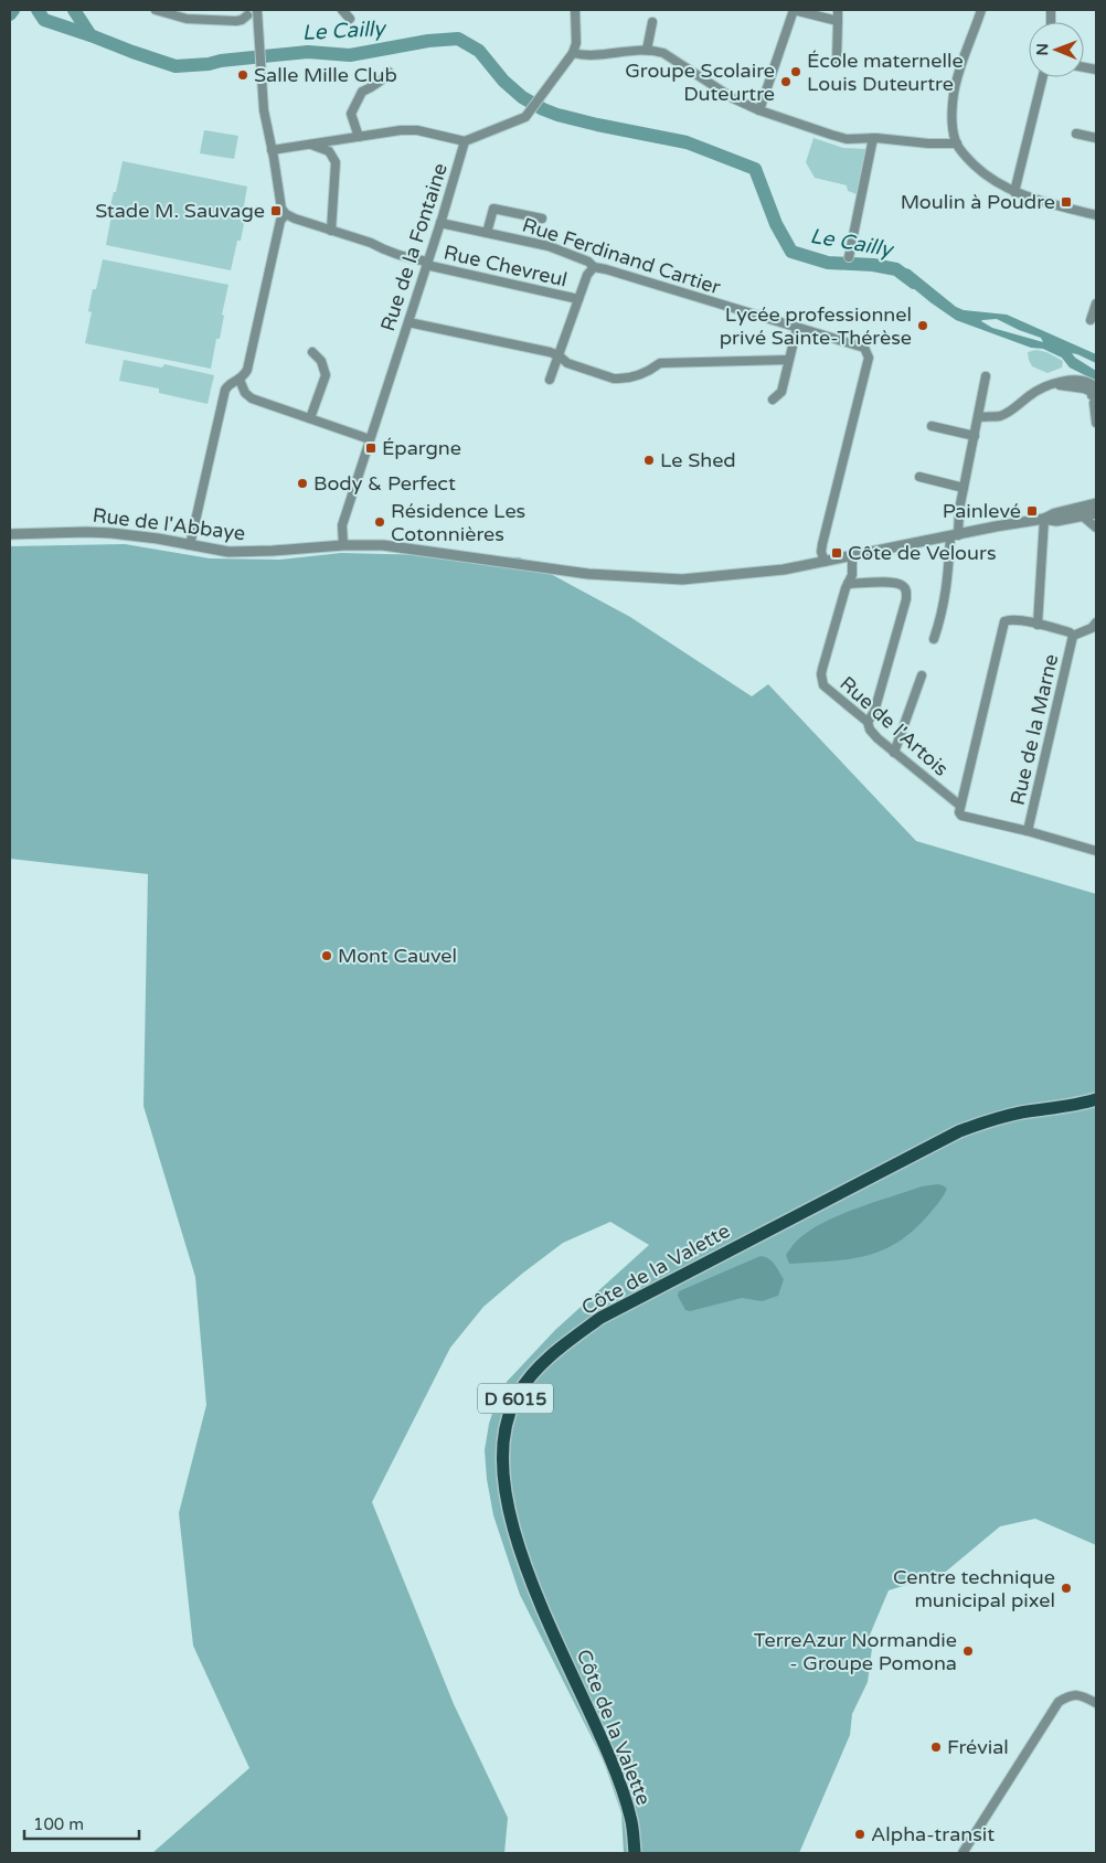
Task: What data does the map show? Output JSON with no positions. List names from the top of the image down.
{
  "streets": {
    "main road": ["Côte de la Valette", "D 6015"],
    "street": [
      "Rue de la Fontaine",
      "Rue Ferdinand Cartier",
      "Rue Chevreul",
      "Rue de l'Abbaye",
      "Rue de l'Artois",
      "Rue de la Marne"
    ]
  },
  "crossings": [
    ["Rue de la Fontaine", "Rue Ferdinand Cartier"],
    ["Rue de la Fontaine", "Rue Chevreul"],
    ["Rue de la Fontaine", "Rue de l'Abbaye"],
    ["Rue Ferdinand Cartier", "Rue de l'Abbaye"],
    ["Rue de l'Artois", "Rue de la Marne"]
  ],
  "water": ["Le Cailly"],
  "places": {
    "other": [
      "École maternelle Louis Duteurtre",
      "Salle Mille Club",
      "Groupe Scolaire Duteurtre",
      "Lycée professionnel privé Sainte-Thérèse",
      "Le Shed",
      "Body & Perfect",
      "Résidence Les Cotonnières",
      "Mont Cauvel",
      "Centre technique municipal pixel",
      "TerreAzur Normandie - Groupe Pomona",
      "Frévial",
      "Alpha-transit"
    ],
    "transit": [
      "Moulin à Poudre",
      "Stade M. Sauvage",
      "Épargne",
      "Painlevé",
      "Côte de Velours"
    ]
  },
  "scale_bar": "100 m",
  "north": "left"
}
